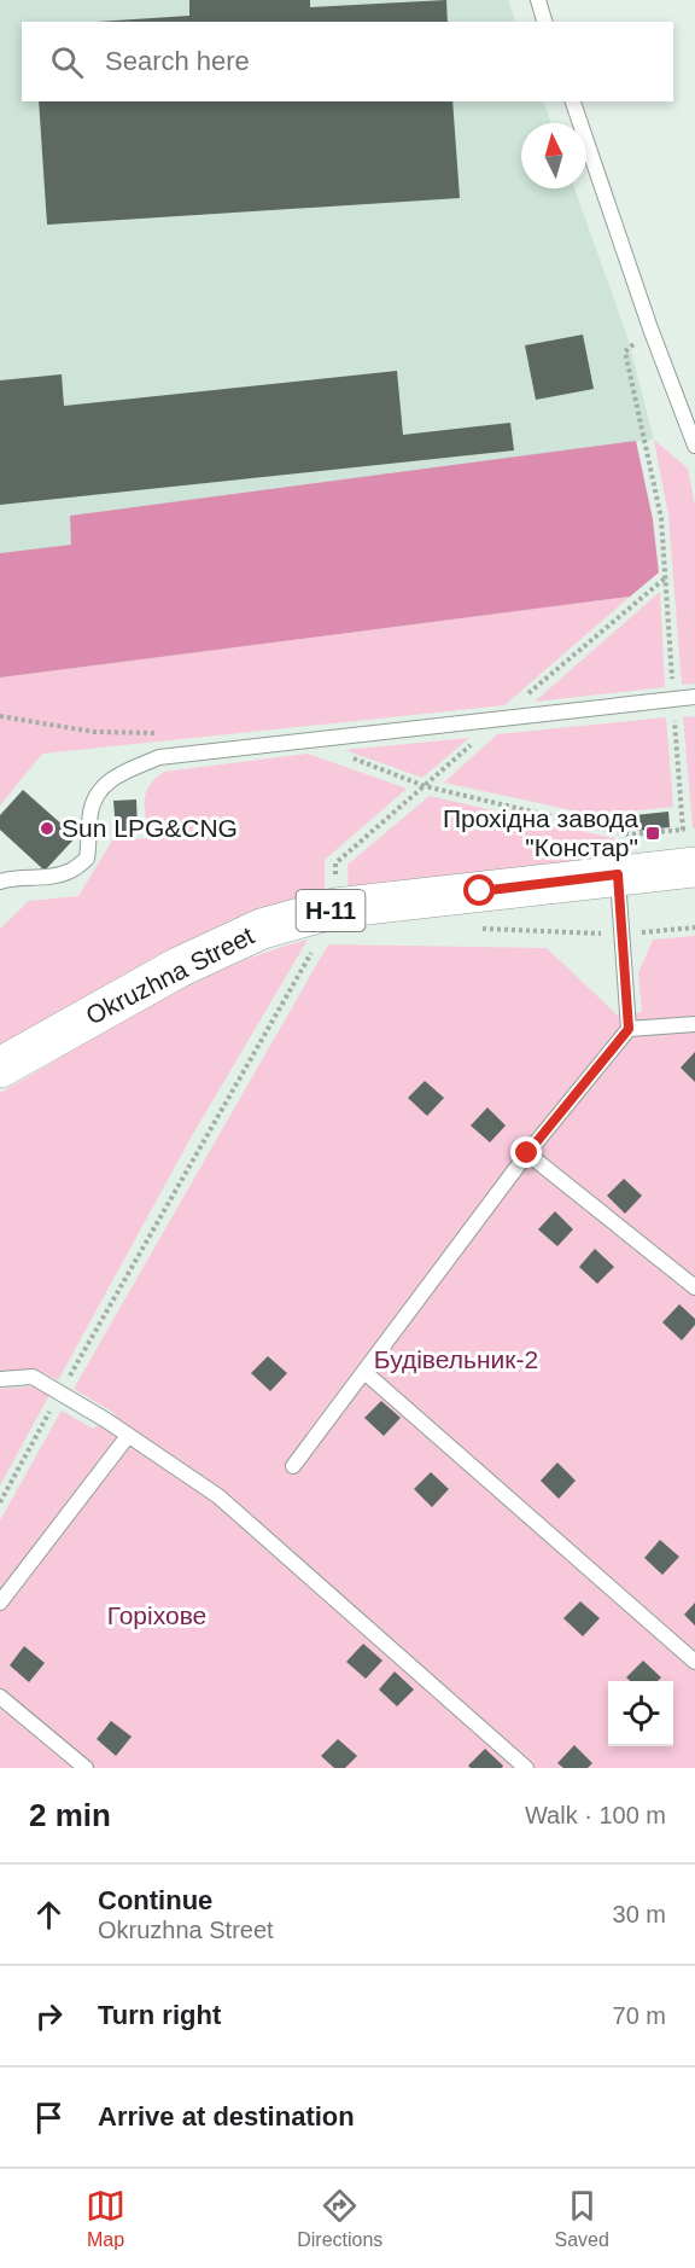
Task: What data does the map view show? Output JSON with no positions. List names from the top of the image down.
{
  "streets": {
    "main road": ["Н-11", "Okruzhna Street"]
  },
  "parks": ["Будівельник-2", "Горіхове"],
  "places": {
    "other": ["Sun LPG&CNG"],
    "transit": ["Прохідна завода \"Констар\""]
  },
  "north": "top",
  "page": {
    "search": "Search here",
    "heading": ["2 min", "Walk · 100 m"],
    "list": [
      ["Continue", "Okruzhna Street", "30 m"],
      ["Turn right", "70 m"],
      "Arrive at destination"
    ],
    "nav": ["Map", "Directions", "Saved"]
  }
}
